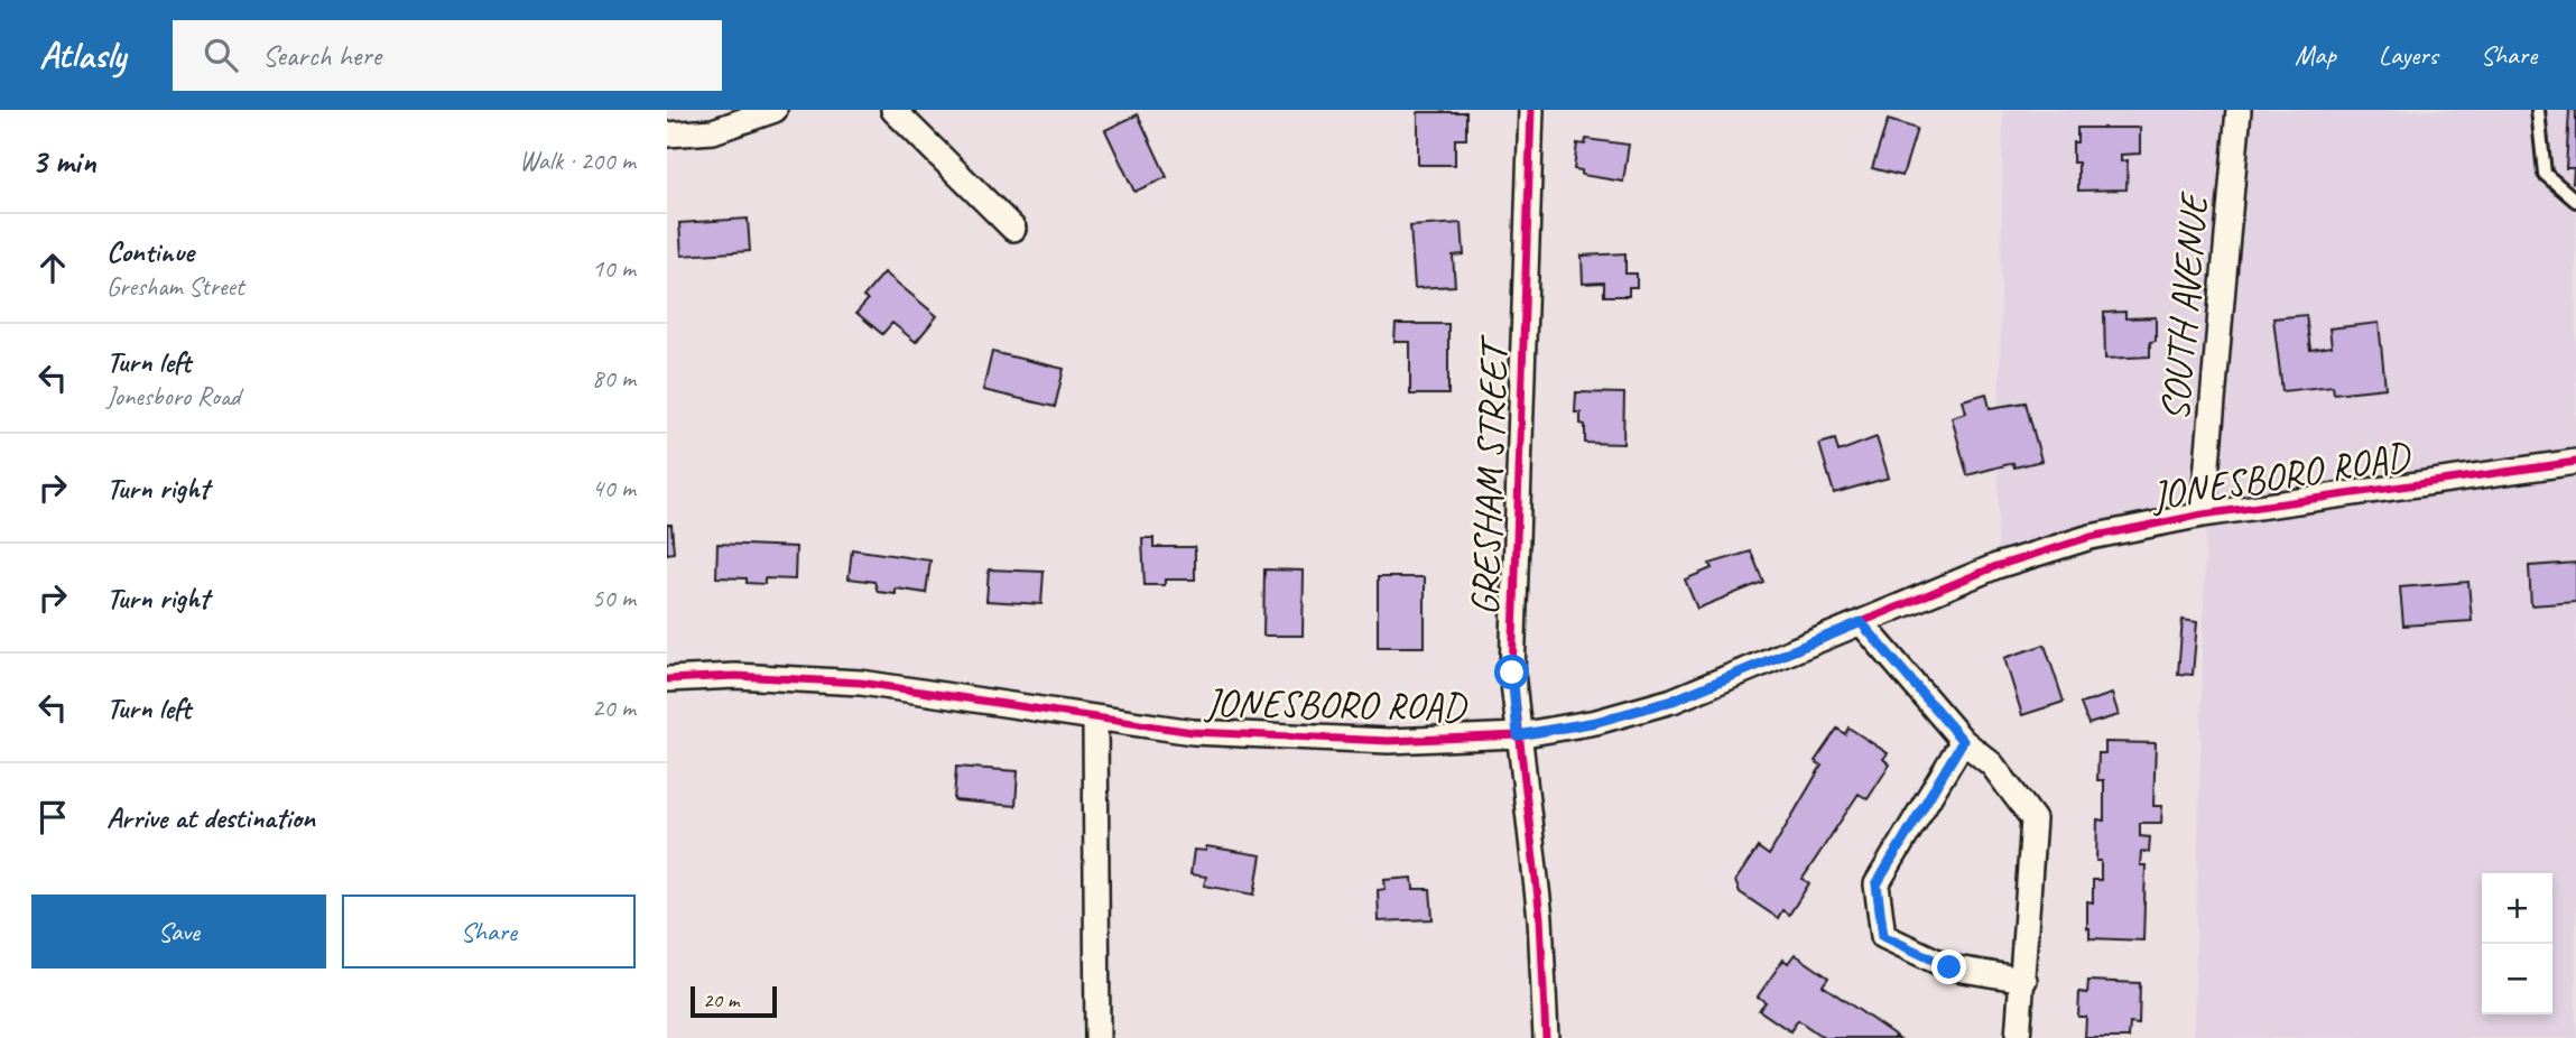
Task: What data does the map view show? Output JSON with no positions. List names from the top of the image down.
{
  "streets": {
    "street": ["SOUTH AVENUE", "JONESBORO ROAD", "GRESHAM STREET"]
  },
  "crossings": [
    ["SOUTH AVENUE", "JONESBORO ROAD"],
    ["JONESBORO ROAD", "GRESHAM STREET"]
  ],
  "scale_bar": "20 m",
  "page": {
    "header": "Atlasly",
    "search": "Search here",
    "nav": ["Map", "Layers", "Share"],
    "heading": ["3 min", "Walk · 200 m"],
    "list": [
      ["Continue", "Gresham Street", "10 m"],
      ["Turn left", "Jonesboro Road", "80 m"],
      ["Turn right", "40 m"],
      ["Turn right", "50 m"],
      ["Turn left", "20 m"],
      "Arrive at destination"
    ],
    "buttons": ["Save", "Share"],
    "map_buttons": ["+", "−"],
    "scale": "20 m"
  }
}
